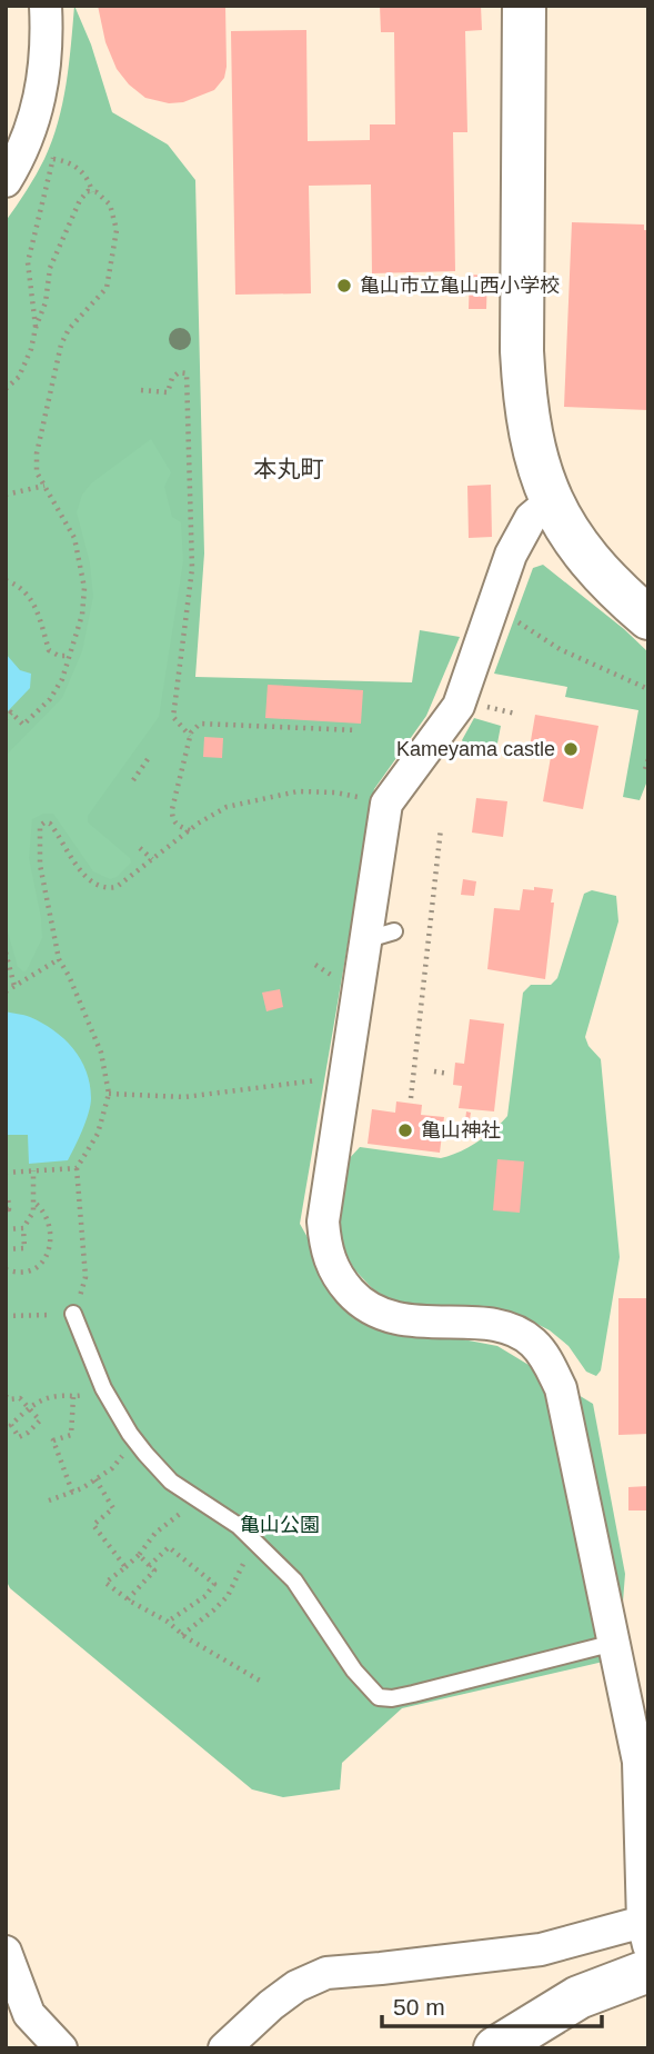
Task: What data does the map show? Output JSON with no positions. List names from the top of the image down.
{
  "districts": ["本丸町"],
  "parks": ["亀山公園"],
  "places": ["亀山市立亀山西小学校", "Kameyama castle", "亀山神社"],
  "scale_bar": "50 m"
}
